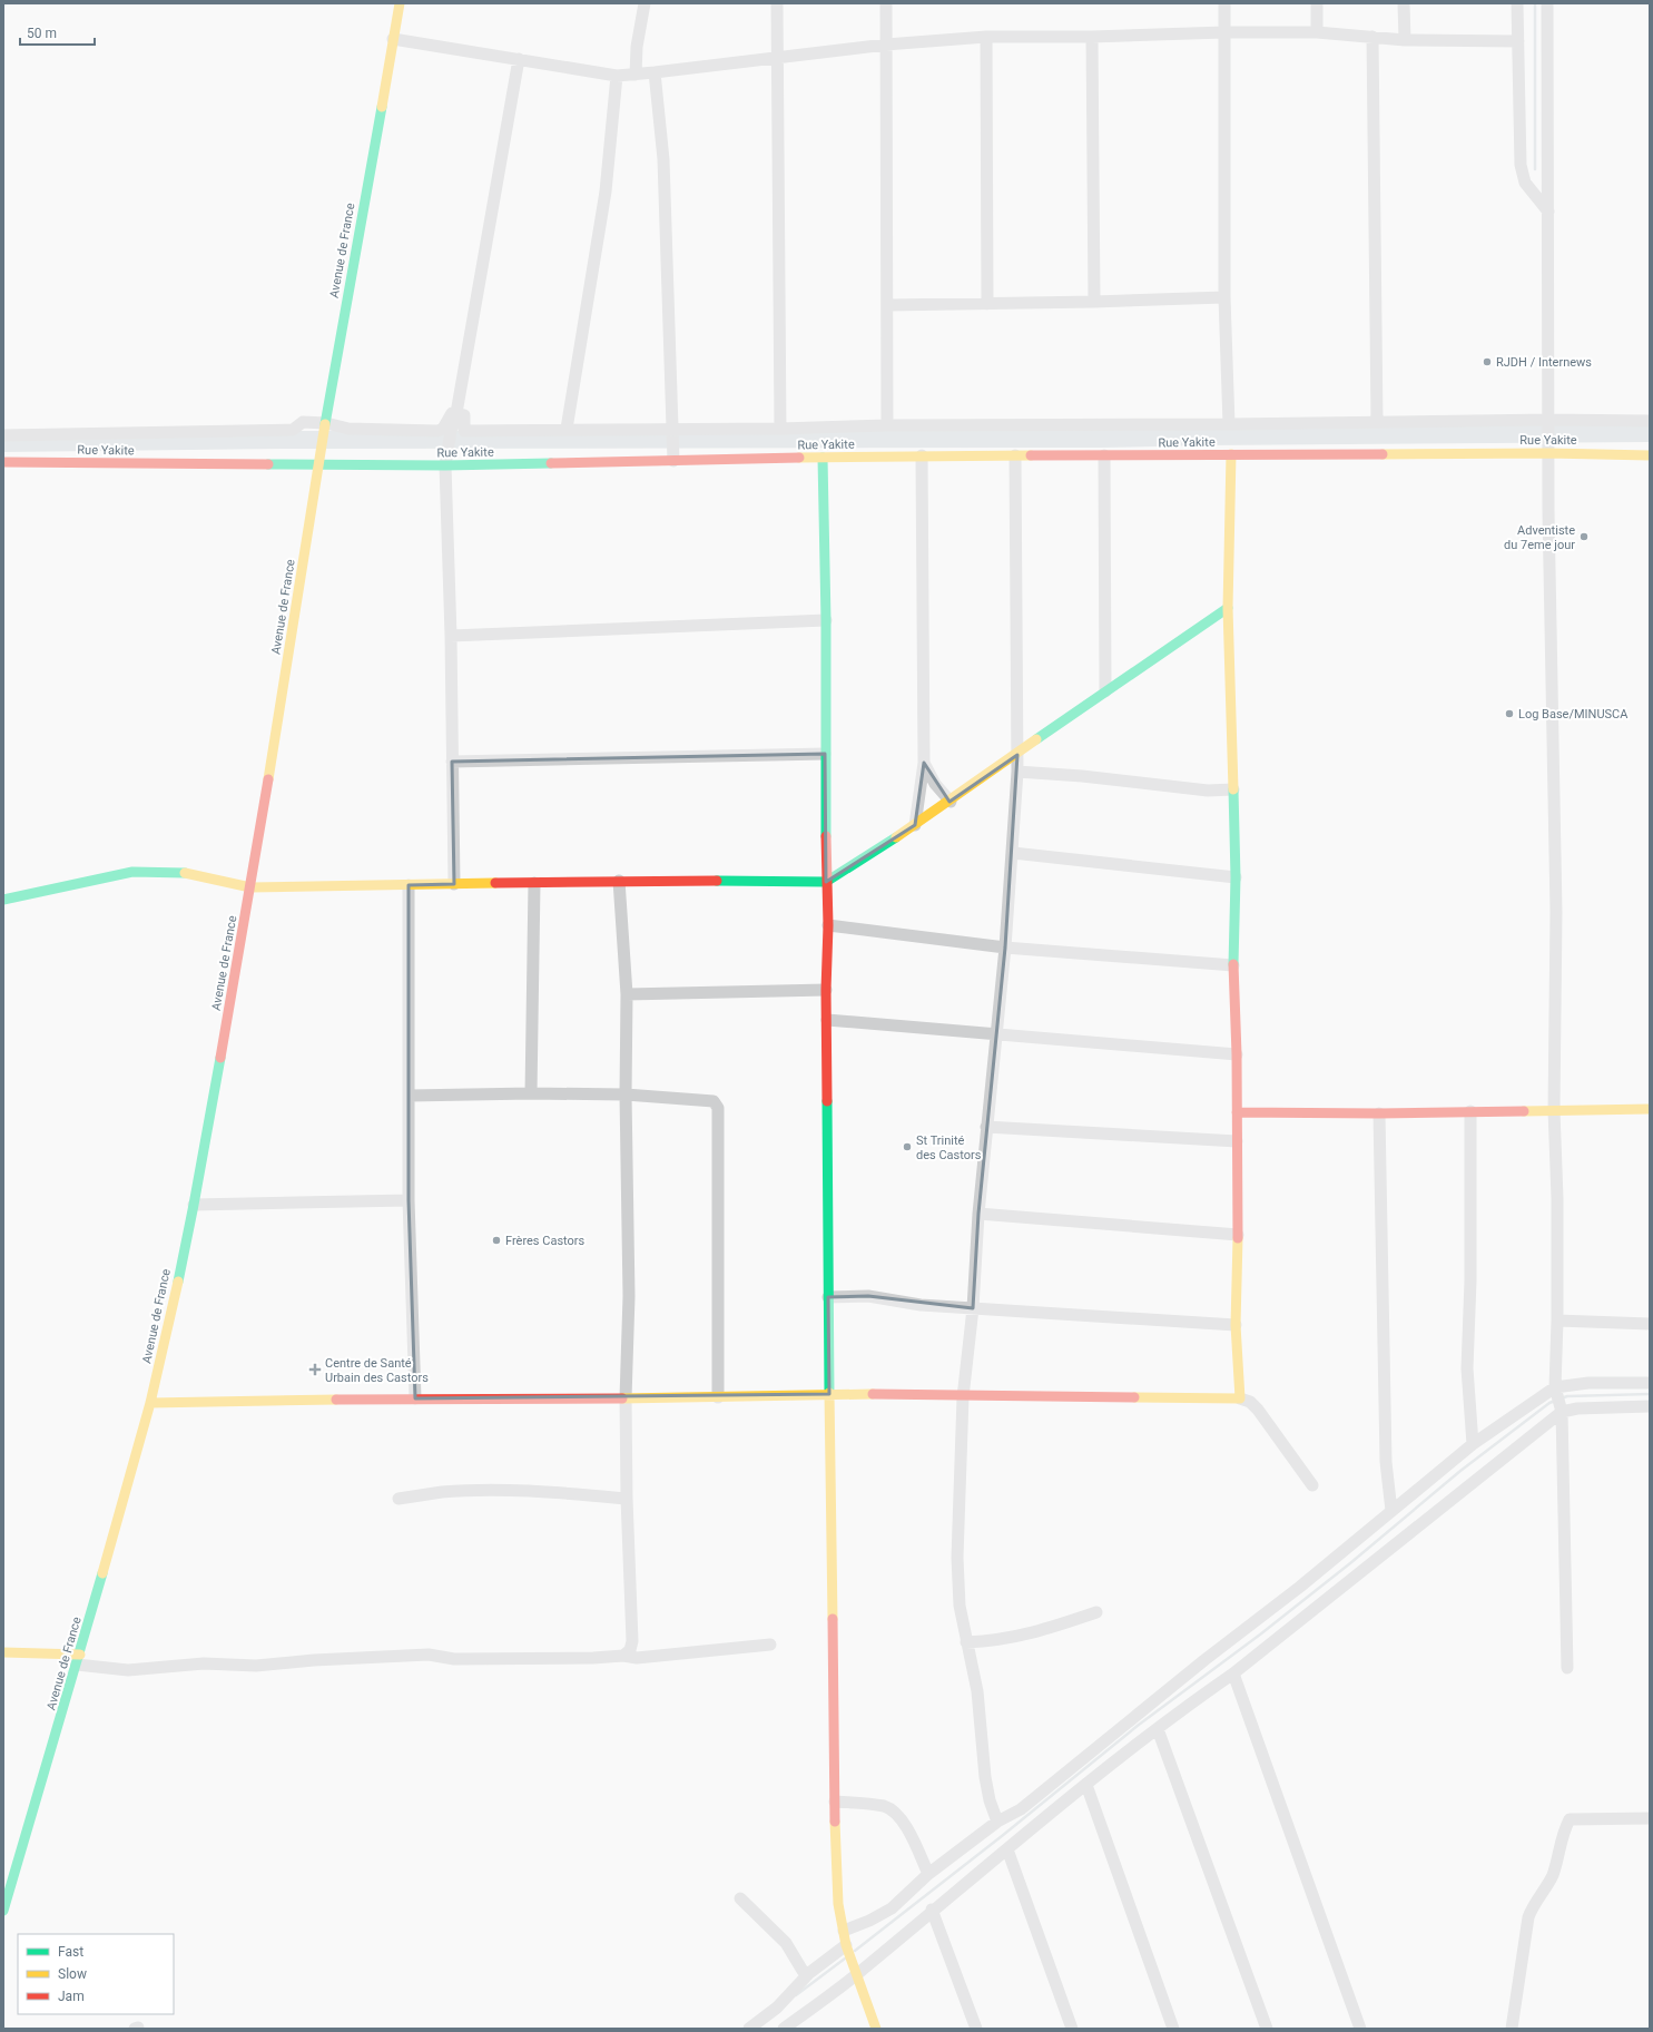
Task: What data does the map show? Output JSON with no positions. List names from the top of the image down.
{
  "streets": {
    "street": ["Avenue de France", "Rue Yakite"]
  },
  "crossings": [
    ["Avenue de France", "Rue Yakite"]
  ],
  "places": {
    "other": [
      "RJDH / Internews",
      "Adventiste du 7eme jour",
      "Log Base/MINUSCA",
      "St Trinité des Castors",
      "Frères Castors"
    ],
    "health": ["Centre de Santé Urbain des Castors"]
  },
  "legend": ["Fast", "Slow", "Jam"],
  "scale_bar": "50 m"
}
